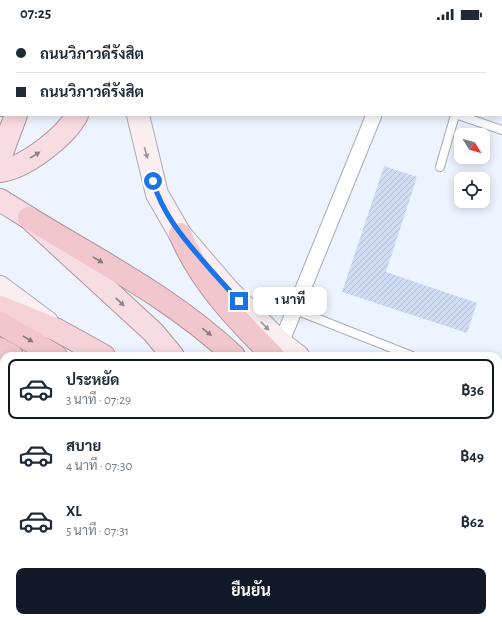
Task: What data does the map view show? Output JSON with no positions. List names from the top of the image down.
{
  "north": "bottom right",
  "page": {
    "status": "07:25",
    "banner": ["ถนนวิภาวดีรังสิต", "ถนนวิภาวดีรังสิต"],
    "bubble": "1 นาที",
    "list": [
      {
        "name": "ประหยัด",
        "note": "3 นาที · 07:29",
        "value": "฿36"
      },
      {
        "name": "สบาย",
        "note": "4 นาที · 07:30",
        "value": "฿49"
      },
      {
        "name": "XL",
        "note": "5 นาที · 07:31",
        "value": "฿62"
      }
    ],
    "buttons": "ยืนยัน"
  }
}
